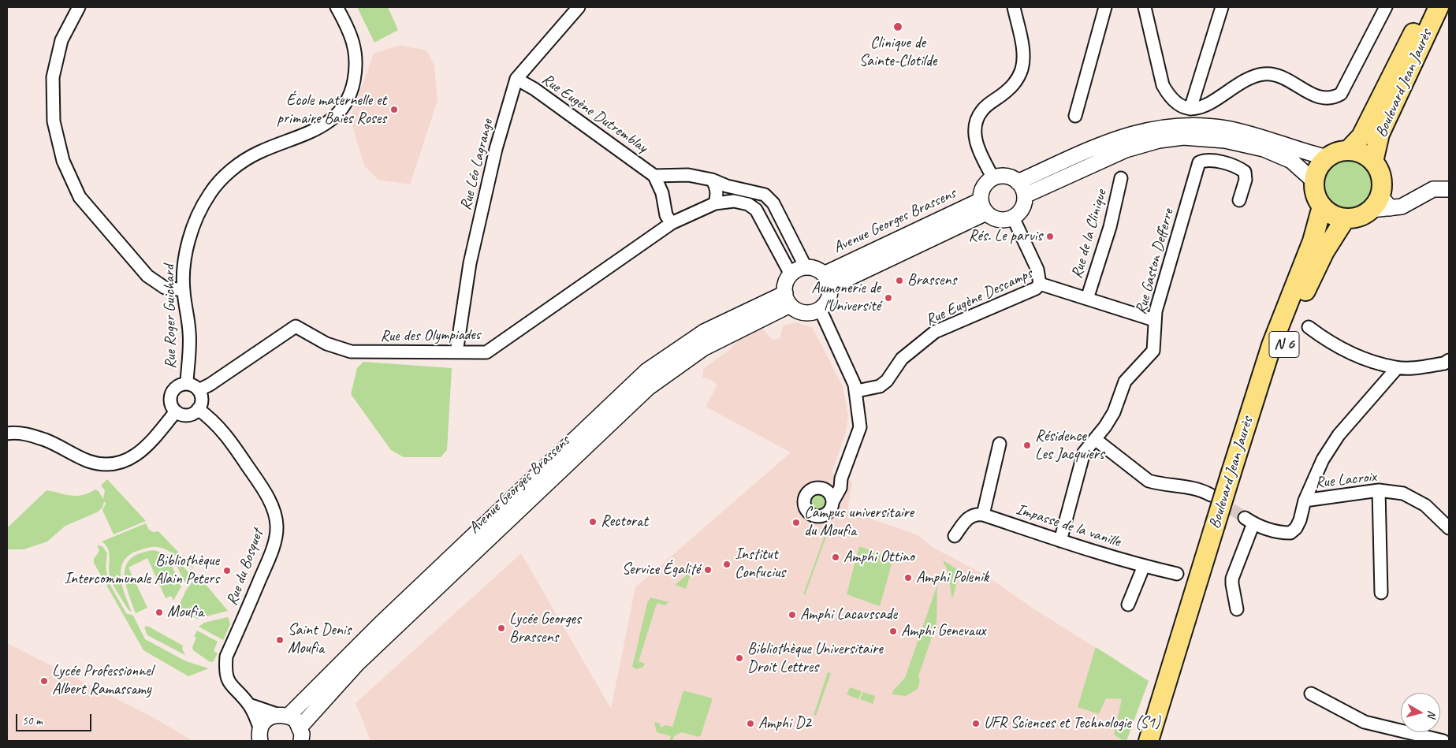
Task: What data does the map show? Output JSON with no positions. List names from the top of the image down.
{
  "streets": {
    "main road": ["Boulevard Jean Jaurès", "N 6"],
    "street": [
      "Rue Eugène Dutremblay",
      "Rue Léo Lagrange",
      "Avenue Georges Brassens",
      "Rue de la Clinique",
      "Rue Gaston Defferre",
      "Rue Eugène Descamps",
      "Rue Roger Guichard",
      "Rue des Olympiades",
      "Rue Lacroix",
      "Impasse de la vanille",
      "Rue du Bosquet"
    ]
  },
  "crossings": [
    ["Rue Eugène Dutremblay", "Rue Léo Lagrange"],
    ["Rue Eugène Dutremblay", "Rue des Olympiades"],
    ["Rue Léo Lagrange", "Rue des Olympiades"],
    ["Avenue Georges Brassens", "Rue du Bosquet"],
    ["Rue de la Clinique", "Rue Eugène Descamps"],
    ["Rue Gaston Defferre", "Rue Eugène Descamps"],
    ["Rue Gaston Defferre", "Impasse de la vanille"],
    ["Rue Roger Guichard", "Rue des Olympiades"],
    ["Rue Roger Guichard", "Rue du Bosquet"],
    ["Rue des Olympiades", "Rue du Bosquet"]
  ],
  "places": [
    "Clinique de Sainte-Clotilde",
    "École maternelle et primaire Baies Roses",
    "Rés. Le parvis",
    "Brassens",
    "Aumonerie de l'Université",
    "Résidence Les Jacquiers",
    "Rectorat",
    "Campus universitaire du Moufia",
    "Amphi Ottino",
    "Institut Confucius",
    "Service Égalité",
    "Bibliothèque Intercommunale Alain Peters",
    "Amphi Polenik",
    "Moufia",
    "Amphi Lacaussade",
    "Lycée Georges Brassens",
    "Amphi Genevaux",
    "Saint Denis Moufia",
    "Bibliothèque Universitaire Droit Lettres",
    "Lycée Professionnel Albert Ramassamy",
    "Amphi D2",
    "UFR Sciences et Technologie (S1)"
  ],
  "scale_bar": "50 m",
  "north": "right"
}
